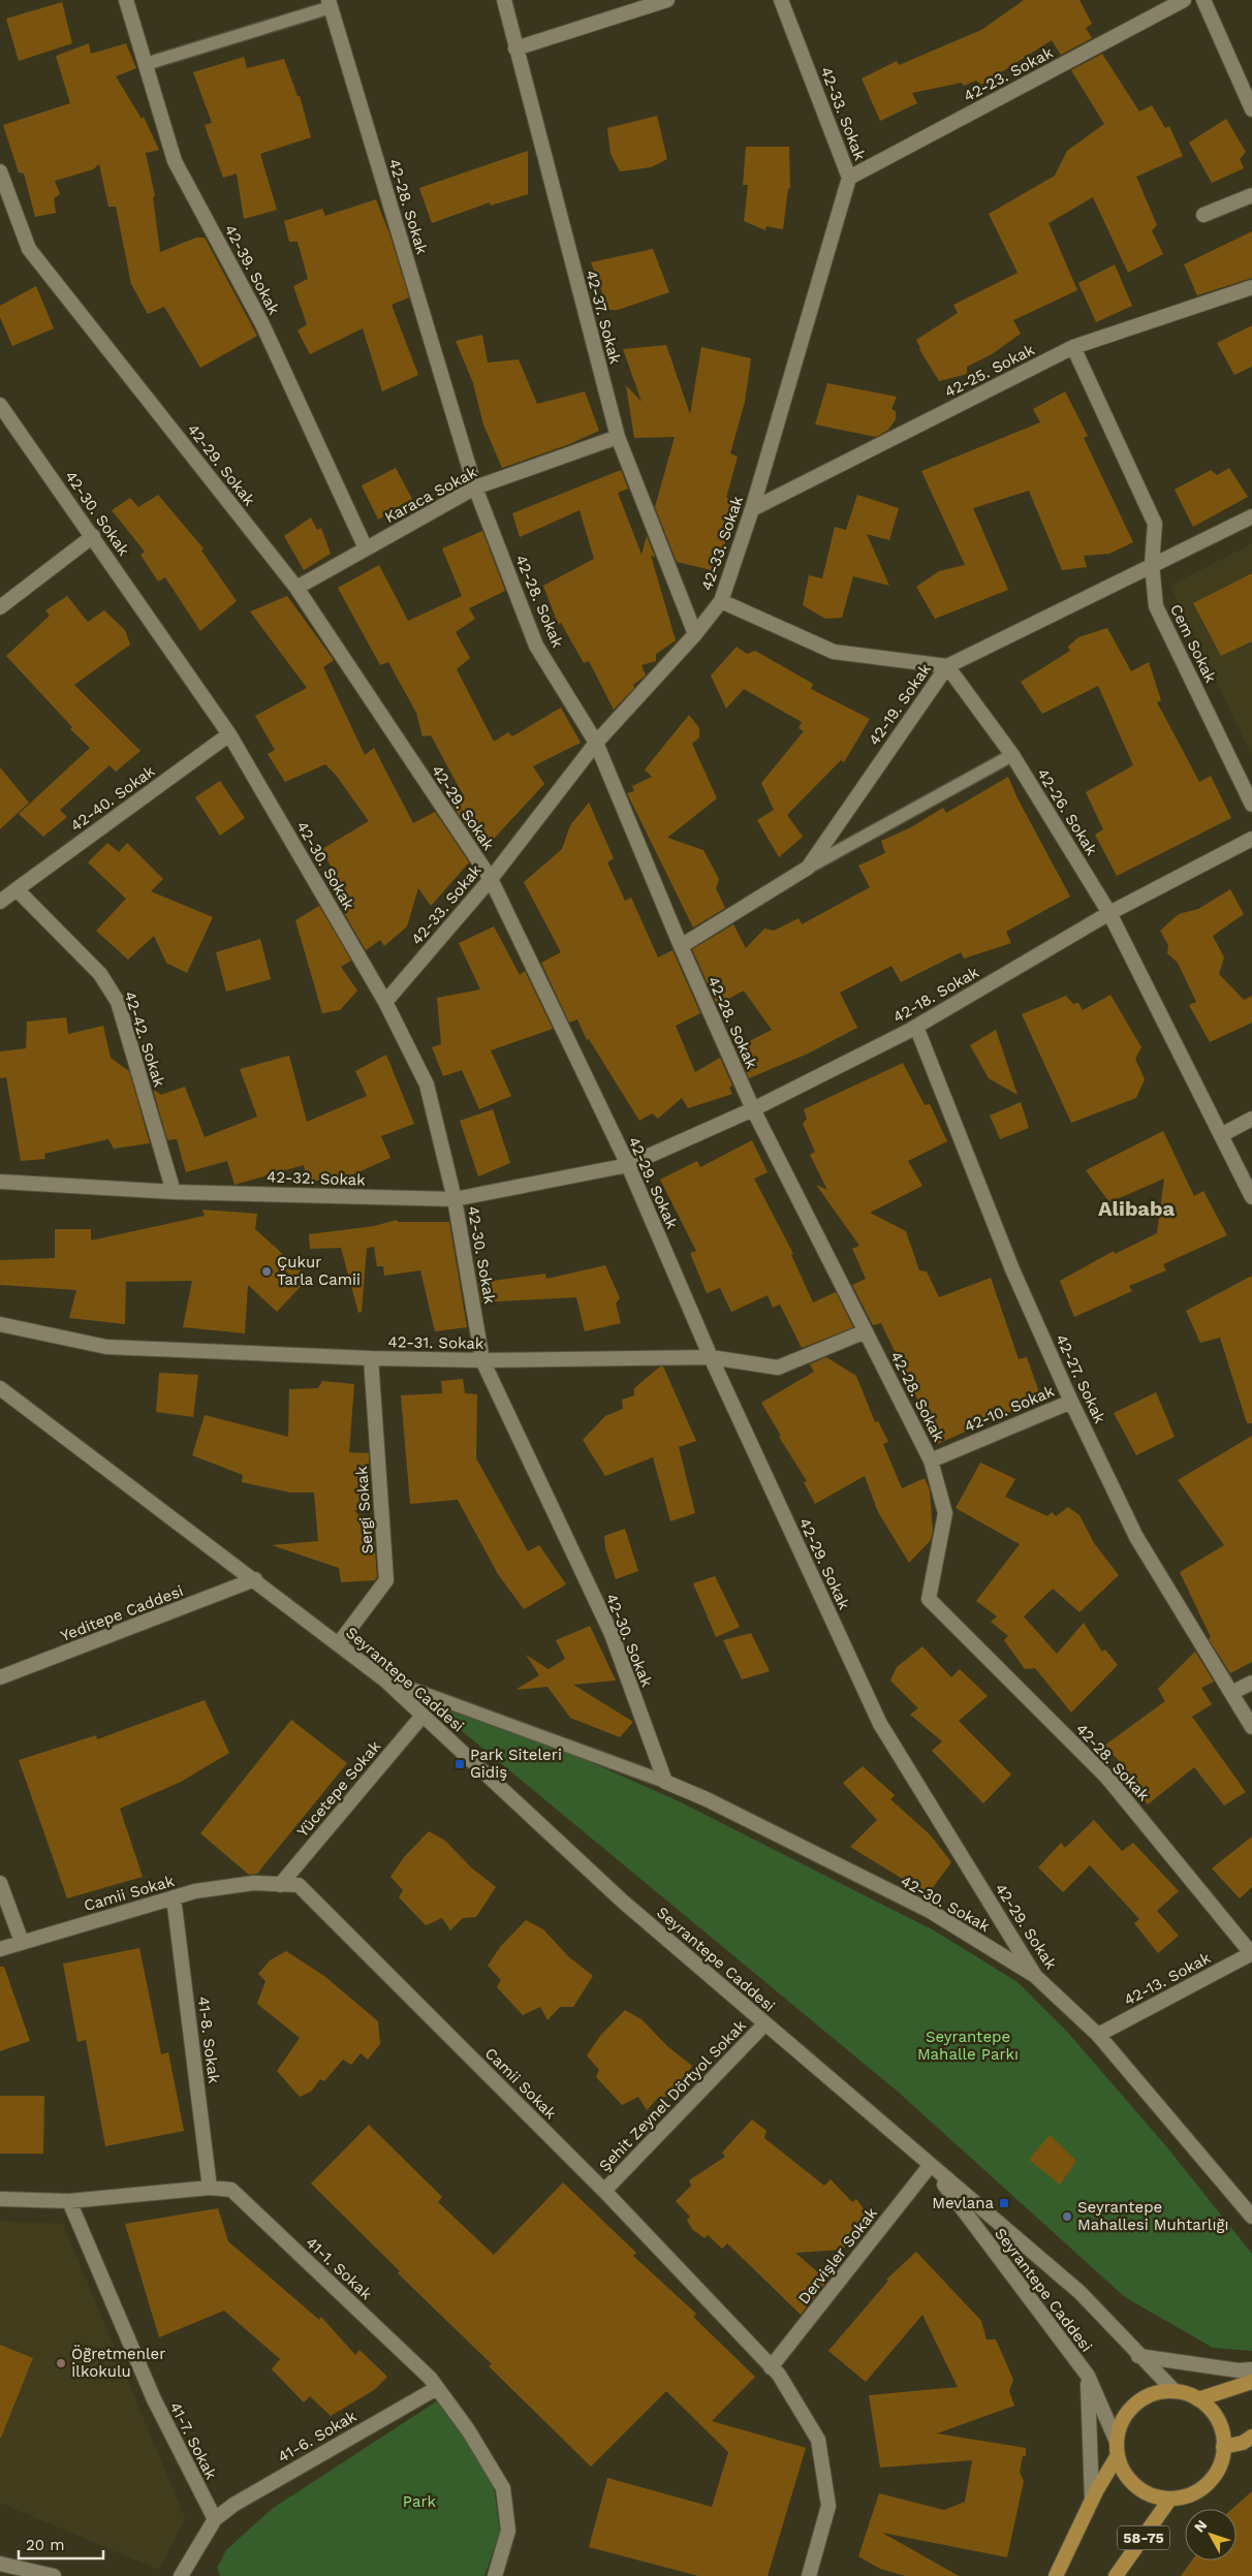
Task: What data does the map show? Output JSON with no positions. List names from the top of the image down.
{
  "streets": {
    "main road": ["58-75"],
    "street": [
      "42-23. Sokak",
      "42-33. Sokak",
      "42-28. Sokak",
      "42-39. Sokak",
      "42-37. Sokak",
      "42-25. Sokak",
      "42-29. Sokak",
      "Karaca Sokak",
      "42-30. Sokak",
      "Cem Sokak",
      "42-19. Sokak",
      "42-40. Sokak",
      "42-26. Sokak",
      "42-18. Sokak",
      "42-42. Sokak",
      "42-32. Sokak",
      "42-31. Sokak",
      "42-27. Sokak",
      "42-10. Sokak",
      "Sergi Sokak",
      "Yeditepe Caddesi",
      "Seyrantepe Caddesi",
      "Yücetepe Sokak",
      "Camii Sokak",
      "42-13. Sokak",
      "41-8. Sokak",
      "Şehit Zeynel Dörtyol Sokak",
      "Dervişler Sokak",
      "41-1. Sokak",
      "41-6. Sokak",
      "41-7. Sokak"
    ]
  },
  "crossings": [
    ["42-23. Sokak", "42-33. Sokak"],
    ["42-33. Sokak", "42-28. Sokak"],
    ["42-33. Sokak", "42-37. Sokak"],
    ["42-33. Sokak", "42-25. Sokak"],
    ["42-33. Sokak", "42-29. Sokak"],
    ["42-33. Sokak", "42-30. Sokak"],
    ["42-28. Sokak", "Karaca Sokak"],
    ["42-28. Sokak", "42-19. Sokak"],
    ["42-28. Sokak", "42-18. Sokak"],
    ["42-28. Sokak", "42-31. Sokak"],
    ["42-28. Sokak", "42-10. Sokak"],
    ["42-28. Sokak", "42-13. Sokak"],
    ["42-39. Sokak", "Karaca Sokak"],
    ["42-37. Sokak", "Karaca Sokak"],
    ["42-25. Sokak", "Cem Sokak"],
    ["42-29. Sokak", "Karaca Sokak"],
    ["42-29. Sokak", "42-30. Sokak"],
    ["42-29. Sokak", "42-18. Sokak"],
    ["42-29. Sokak", "42-32. Sokak"],
    ["42-29. Sokak", "42-31. Sokak"],
    ["42-29. Sokak", "42-13. Sokak"],
    ["42-30. Sokak", "42-40. Sokak"],
    ["42-30. Sokak", "42-32. Sokak"],
    ["42-30. Sokak", "42-31. Sokak"],
    ["Cem Sokak", "42-19. Sokak"],
    ["42-19. Sokak", "42-26. Sokak"],
    ["42-40. Sokak", "42-42. Sokak"],
    ["42-26. Sokak", "42-18. Sokak"],
    ["42-18. Sokak", "42-32. Sokak"],
    ["42-18. Sokak", "42-27. Sokak"],
    ["42-42. Sokak", "42-32. Sokak"],
    ["42-31. Sokak", "Sergi Sokak"],
    ["42-27. Sokak", "42-10. Sokak"],
    ["Sergi Sokak", "Seyrantepe Caddesi"],
    ["Yeditepe Caddesi", "Seyrantepe Caddesi"],
    ["Seyrantepe Caddesi", "Yücetepe Sokak"],
    ["Seyrantepe Caddesi", "Şehit Zeynel Dörtyol Sokak"],
    ["Seyrantepe Caddesi", "Dervişler Sokak"],
    ["Seyrantepe Caddesi", "58-75"],
    ["Yücetepe Sokak", "Camii Sokak"],
    ["Camii Sokak", "41-8. Sokak"],
    ["Camii Sokak", "Şehit Zeynel Dörtyol Sokak"],
    ["Camii Sokak", "Dervişler Sokak"],
    ["41-8. Sokak", "41-1. Sokak"],
    ["41-1. Sokak", "41-6. Sokak"],
    ["41-1. Sokak", "41-7. Sokak"],
    ["41-6. Sokak", "41-7. Sokak"]
  ],
  "districts": ["Alibaba"],
  "parks": ["Seyrantepe Mahalle Parkı", "Park"],
  "places": {
    "other": ["Çukur Tarla Camii", "Seyrantepe Mahallesi Muhtarlığı", "Öğretmenler İlkokulu"],
    "transit": ["Park Siteleri Gidiş", "Mevlana"]
  },
  "scale_bar": "20 m",
  "north": "top left"
}
